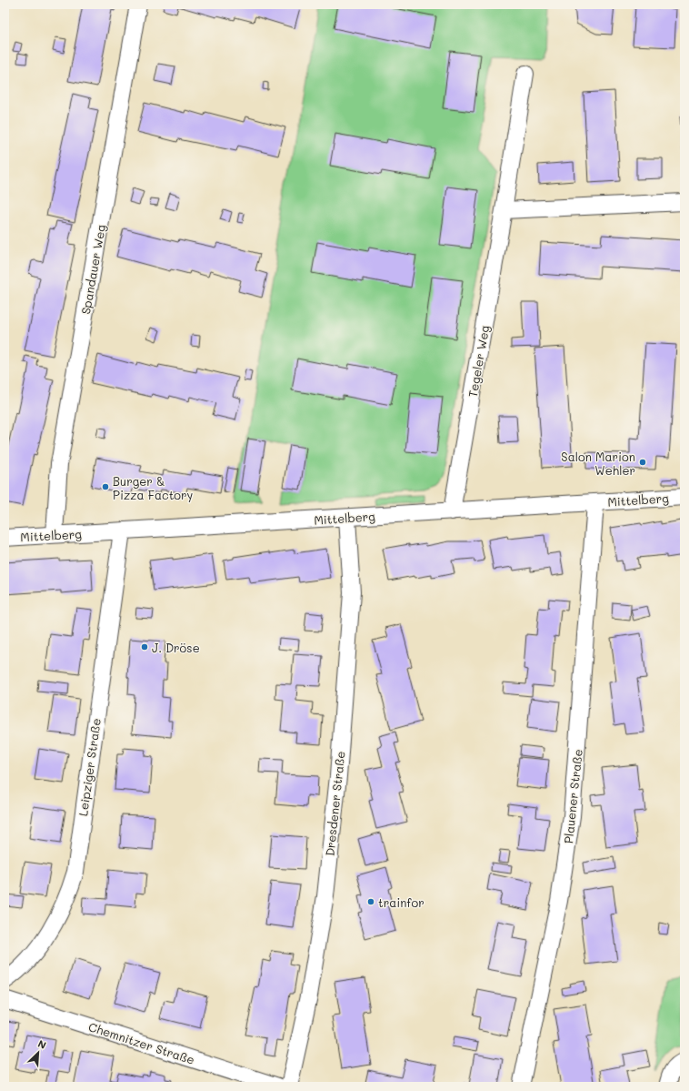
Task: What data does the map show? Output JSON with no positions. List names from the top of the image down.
{
  "streets": {
    "street": [
      "Spandauer Weg",
      "Tegeler Weg",
      "Mittelberg",
      "Leipziger Straße",
      "Plauener Straße",
      "Dresdener Straße",
      "Chemnitzer Straße"
    ]
  },
  "crossings": [
    ["Spandauer Weg", "Mittelberg"],
    ["Tegeler Weg", "Mittelberg"],
    ["Mittelberg", "Leipziger Straße"],
    ["Mittelberg", "Plauener Straße"],
    ["Mittelberg", "Dresdener Straße"]
  ],
  "places": [
    "Salon Marion Wehler",
    "Burger & Pizza Factory",
    "J. Dröse",
    "trainfor"
  ],
  "north": "top right"
}
